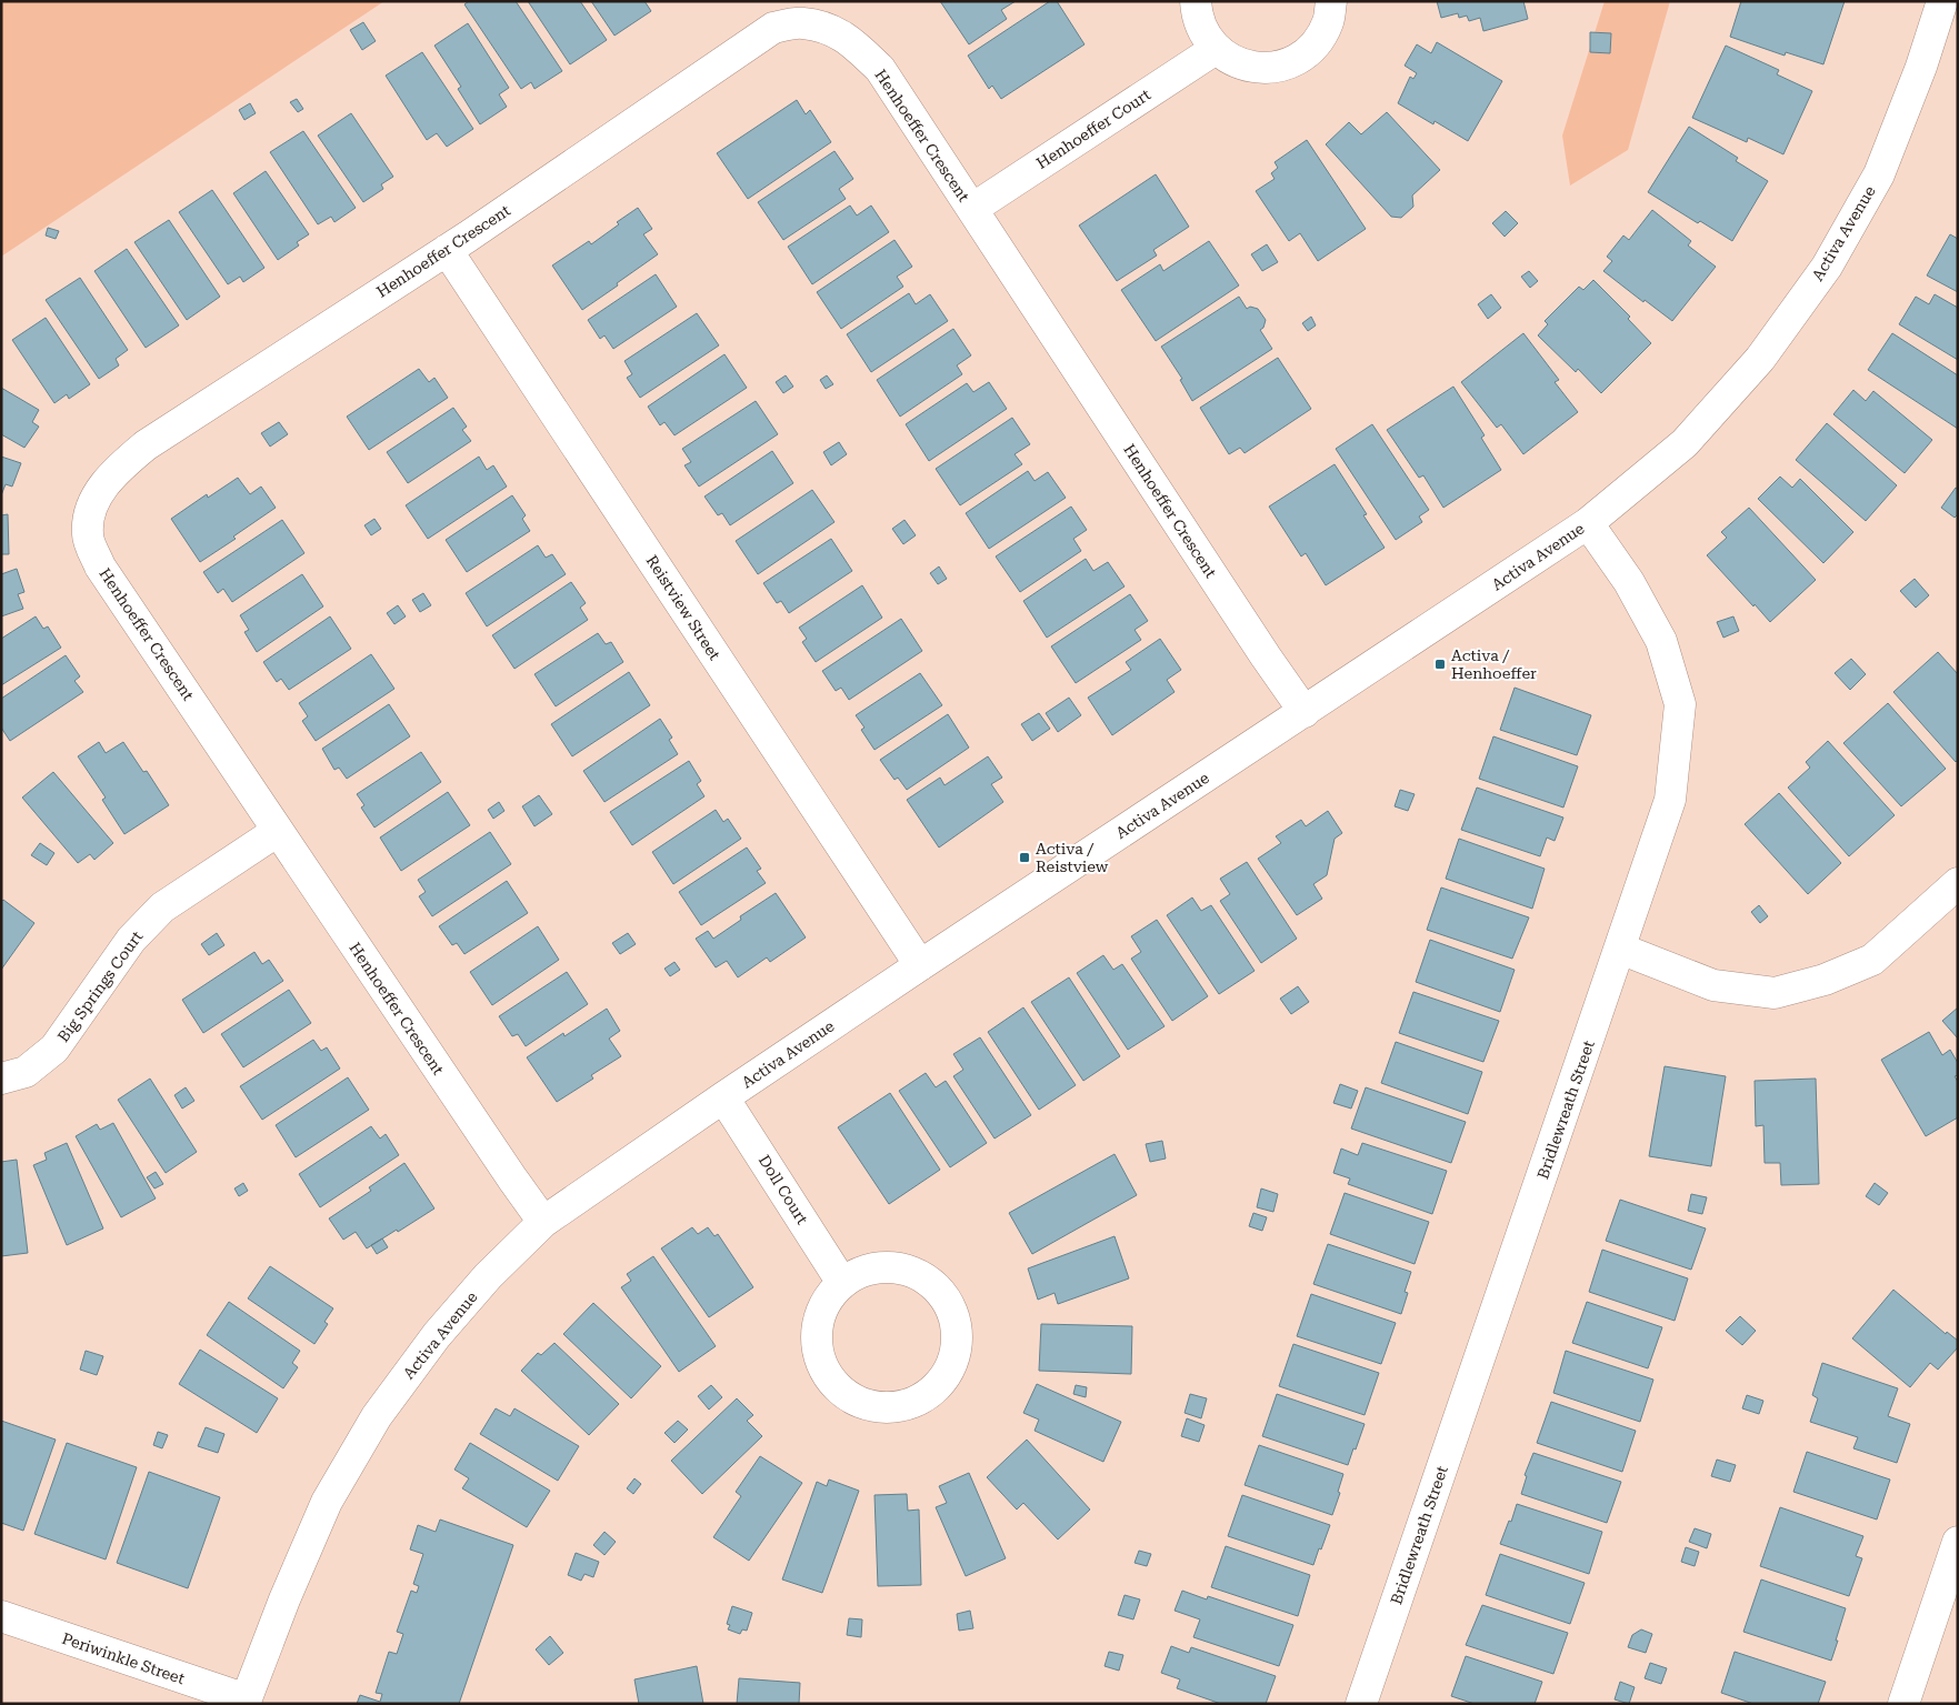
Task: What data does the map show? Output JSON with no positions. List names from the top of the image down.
{
  "streets": {
    "street": [
      "Henhoeffer Court",
      "Henhoeffer Crescent",
      "Activa Avenue",
      "Reistview Street",
      "Big Springs Court",
      "Bridlewreath Street",
      "Doll Court",
      "Periwinkle Street"
    ]
  },
  "crossings": [
    ["Henhoeffer Court", "Henhoeffer Crescent"],
    ["Henhoeffer Crescent", "Activa Avenue"],
    ["Henhoeffer Crescent", "Reistview Street"],
    ["Henhoeffer Crescent", "Big Springs Court"],
    ["Activa Avenue", "Reistview Street"],
    ["Activa Avenue", "Bridlewreath Street"],
    ["Activa Avenue", "Doll Court"],
    ["Activa Avenue", "Periwinkle Street"]
  ],
  "places": {
    "transit": ["Activa / Henhoeffer", "Activa / Reistview"]
  }
}
